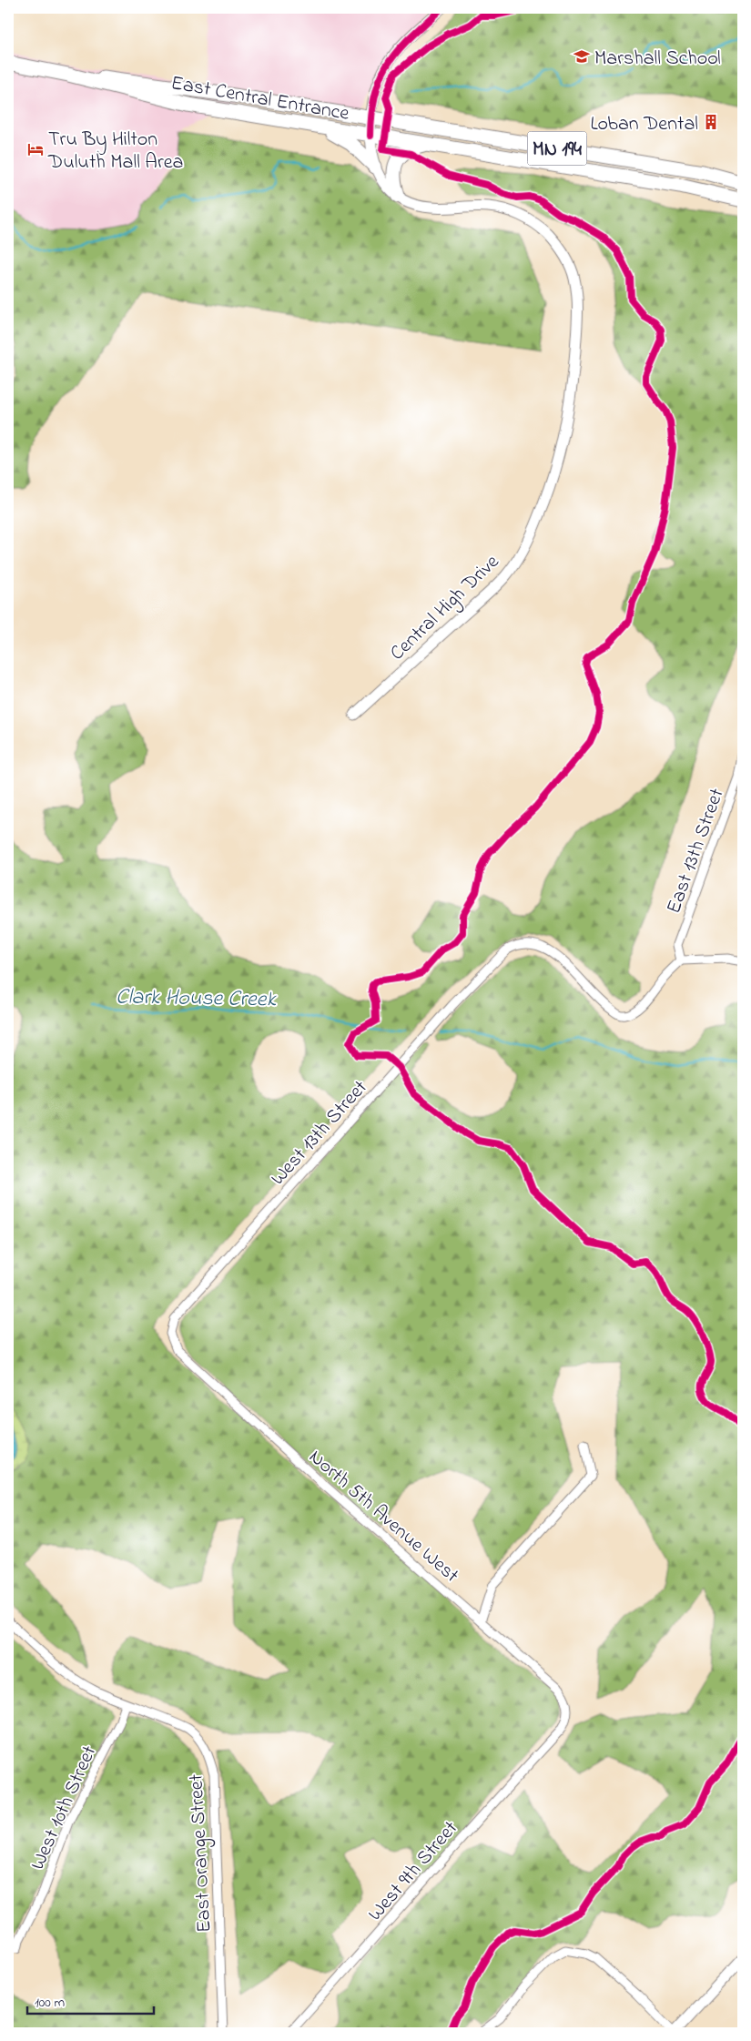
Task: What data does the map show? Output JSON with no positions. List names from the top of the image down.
{
  "streets": {
    "highway": ["East Central Entrance", "MN 194"],
    "street": [
      "Central High Drive",
      "East 13th Street",
      "West 13th Street",
      "North 5th Avenue West",
      "West 10th Street",
      "East Orange Street",
      "West 9th Street"
    ]
  },
  "crossings": [
    ["East Central Entrance", "Central High Drive"],
    ["East 13th Street", "West 13th Street"],
    ["West 13th Street", "North 5th Avenue West"],
    ["North 5th Avenue West", "West 9th Street"],
    ["West 10th Street", "East Orange Street"]
  ],
  "water": ["Clark House Creek"],
  "places": {
    "school or university": ["Marshall School"],
    "building": ["Loban Dental"],
    "hotel": ["Tru By Hilton Duluth Mall Area"]
  },
  "scale_bar": "100 m"
}
